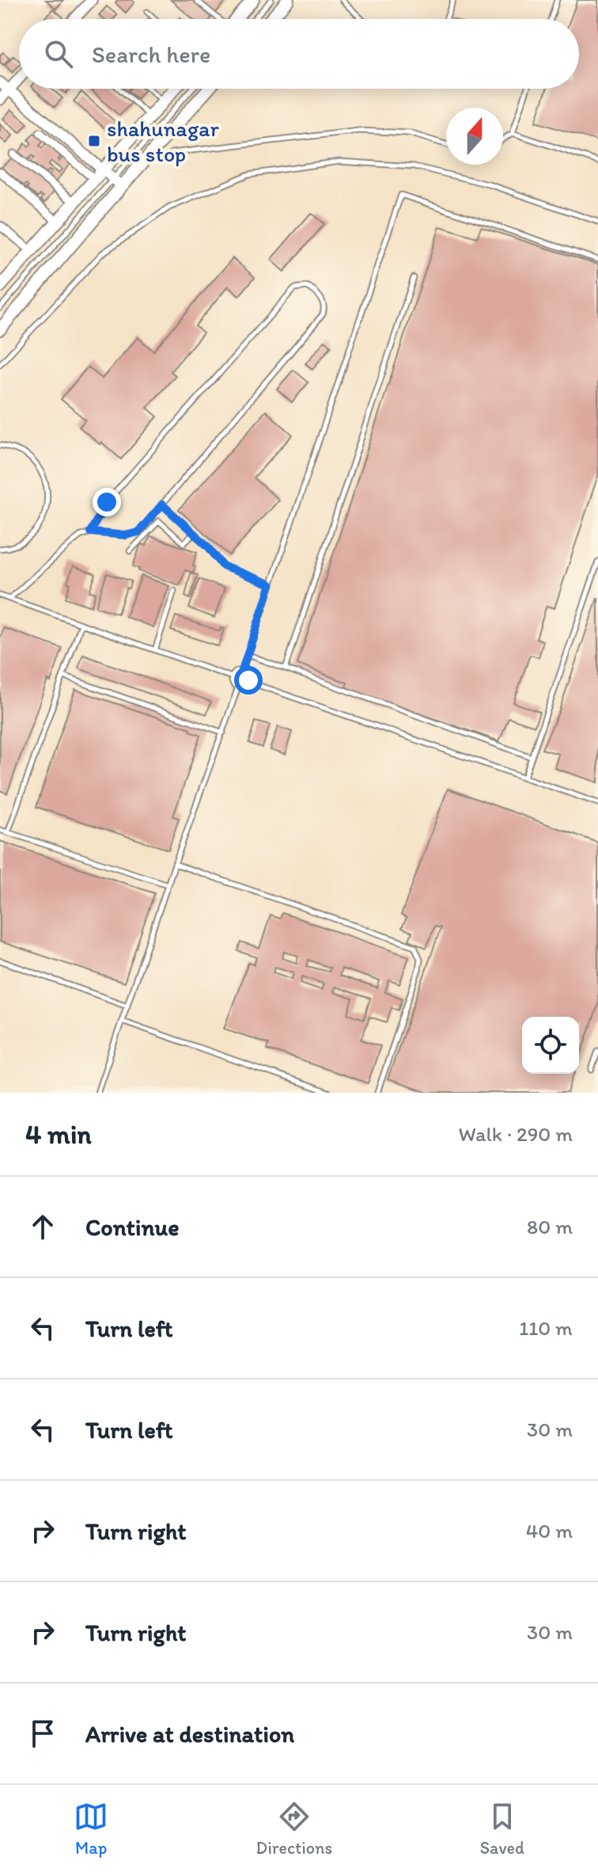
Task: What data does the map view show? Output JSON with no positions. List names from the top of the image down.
{
  "places": {
    "transit": ["shahunagar bus stop"]
  },
  "north": "top",
  "page": {
    "search": "Search here",
    "heading": ["4 min", "Walk · 290 m"],
    "list": [
      ["Continue", "80 m"],
      ["Turn left", "110 m"],
      ["Turn left", "30 m"],
      ["Turn right", "40 m"],
      ["Turn right", "30 m"],
      "Arrive at destination"
    ],
    "nav": ["Map", "Directions", "Saved"]
  }
}
